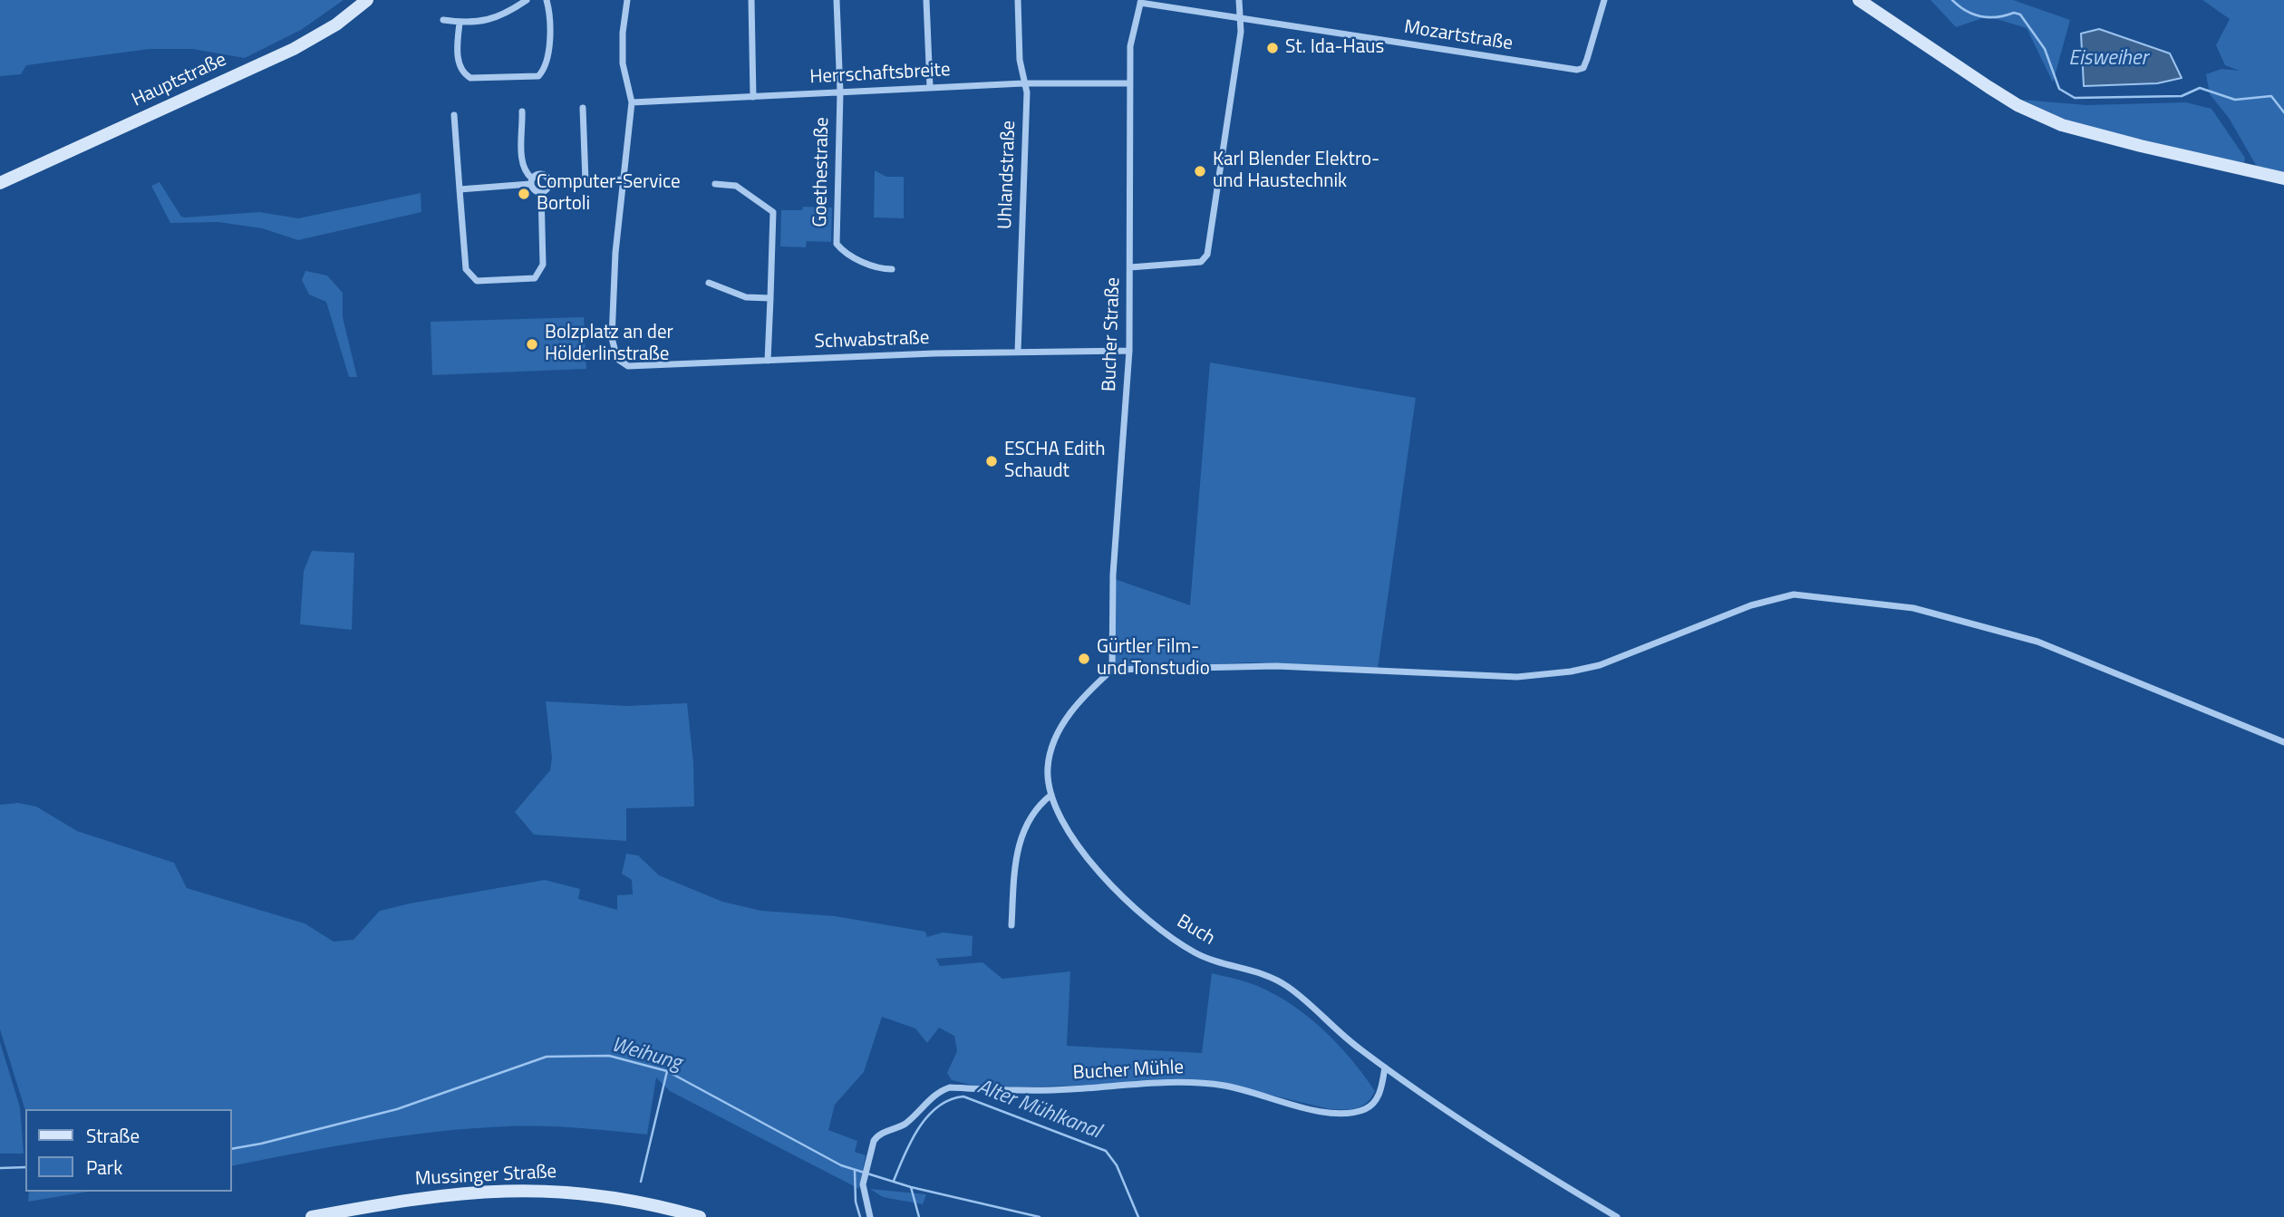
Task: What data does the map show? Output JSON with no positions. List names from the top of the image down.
{
  "streets": {
    "main road": ["Hauptstraße", "Mussinger Straße"],
    "street": [
      "Mozartstraße",
      "Herrschaftsbreite",
      "Goethestraße",
      "Uhlandstraße",
      "Bucher Straße",
      "Schwabstraße",
      "Buch",
      "Bucher Mühle"
    ]
  },
  "crossings": [
    ["Mozartstraße", "Bucher Straße"],
    ["Herrschaftsbreite", "Goethestraße"],
    ["Herrschaftsbreite", "Uhlandstraße"],
    ["Herrschaftsbreite", "Bucher Straße"],
    ["Uhlandstraße", "Schwabstraße"],
    ["Bucher Straße", "Schwabstraße"],
    ["Bucher Straße", "Buch"],
    ["Buch", "Bucher Mühle"]
  ],
  "water": ["Eisweiher", "Weihung", "Alter Mühlkanal"],
  "places": [
    "St. Ida-Haus",
    "Karl Blender Elektro- und Haustechnik",
    "Computer-Service Bortoli",
    "Bolzplatz an der Hölderlinstraße",
    "ESCHA Edith Schaudt",
    "Gürtler Film- und Tonstudio"
  ],
  "legend": ["Straße", "Park"]
}
